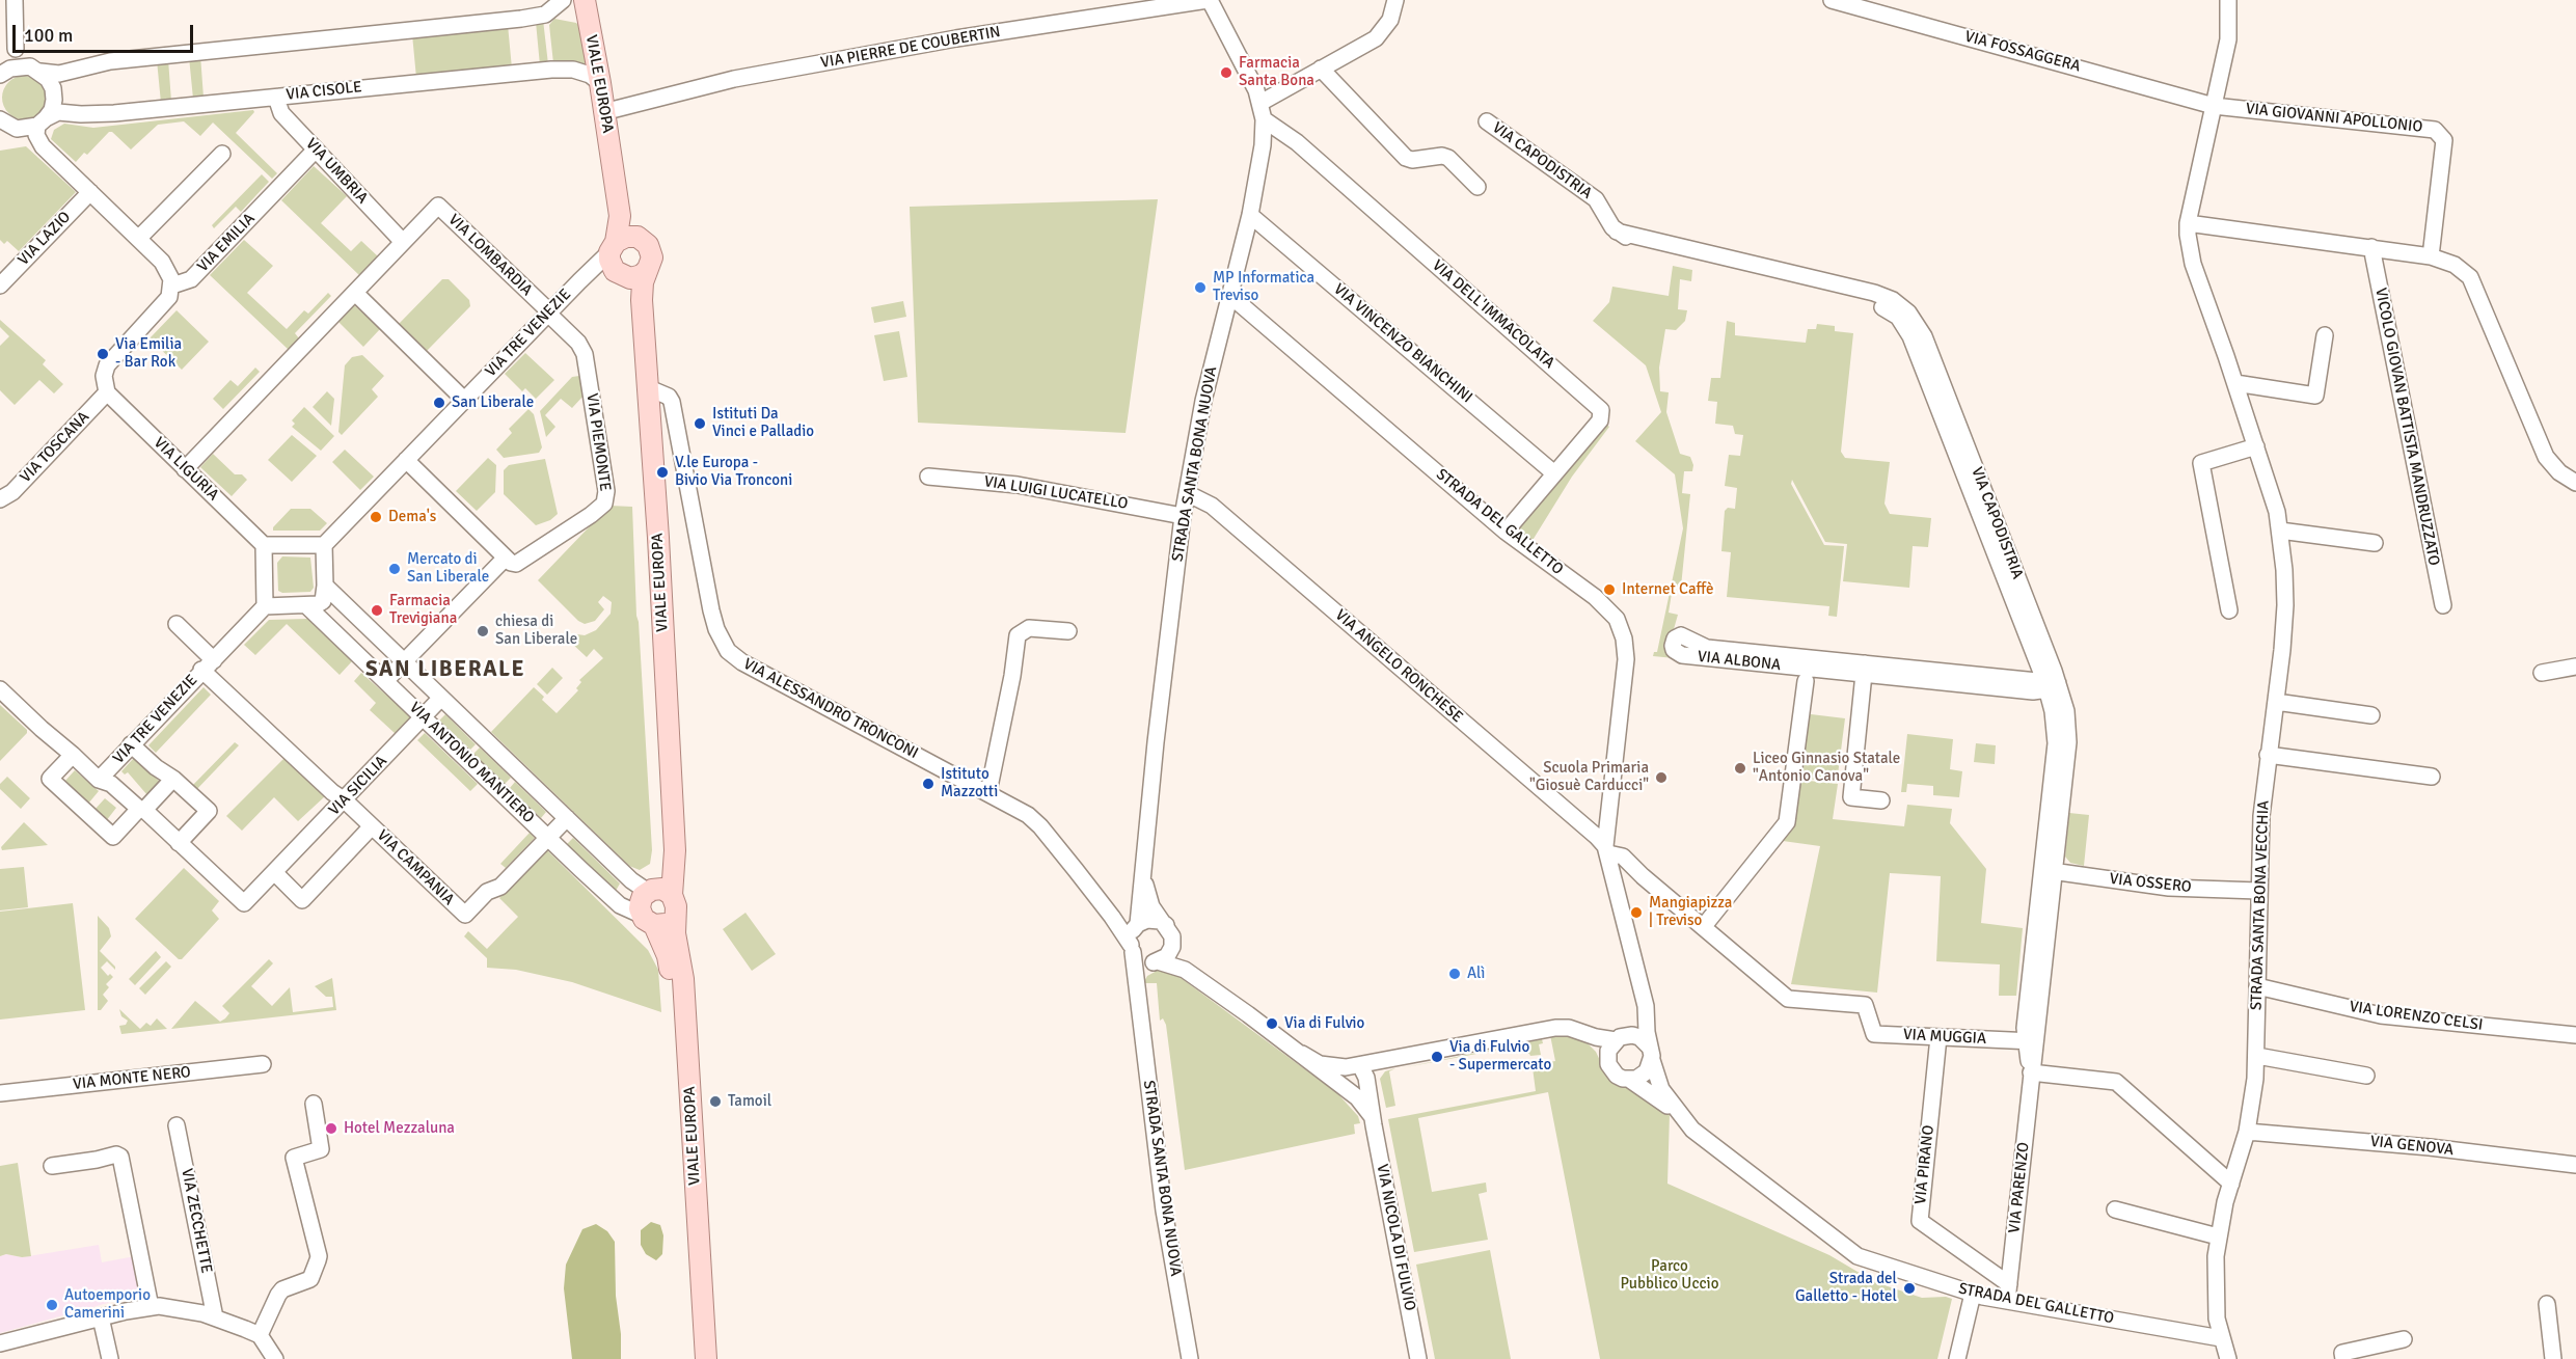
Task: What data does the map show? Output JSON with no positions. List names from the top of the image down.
{
  "streets": {
    "main road": ["VIALE EUROPA"],
    "street": [
      "VIA PIERRE DE COUBERTIN",
      "VIA FOSSAGGERA",
      "VIA CISOLE",
      "VIA GIOVANNI APOLLONIO",
      "VIA CAPODISTRIA",
      "VIA UMBRIA",
      "VIA LAZIO",
      "VIA EMILIA",
      "VIA LOMBARDIA",
      "VIA DELL'IMMACOLATA",
      "VIA TRE VENEZIE",
      "VIA VINCENZO BIANCHINI",
      "VICOLO GIOVAN BATTISTA MANDRUZZATO",
      "VIA PIEMONTE",
      "VIA TOSCANA",
      "STRADA SANTA BONA NUOVA",
      "VIA LIGURIA",
      "VIA LUIGI LUCATELLO",
      "STRADA DEL GALLETTO",
      "VIA ALBONA",
      "VIA ANGELO RONCHESE",
      "VIA ALESSANDRO TRONCONI",
      "VIA ANTONIO MANTIERO",
      "VIA SICILIA",
      "VIA CAMPANIA",
      "VIA OSSERO",
      "STRADA SANTA BONA VECCHIA",
      "VIA LORENZO CELSI",
      "VIA MUGGIA",
      "VIA MONTE NERO",
      "VIA GENOVA",
      "VIA PIRANO",
      "VIA PARENZO",
      "VIA ZECCHETTE",
      "VIA NICOLA DI FULVIO"
    ]
  },
  "crossings": [
    ["VIA PIERRE DE COUBERTIN", "VIALE EUROPA"],
    ["VIA PIERRE DE COUBERTIN", "STRADA SANTA BONA NUOVA"],
    ["VIA FOSSAGGERA", "VIA GIOVANNI APOLLONIO"],
    ["VIA FOSSAGGERA", "STRADA SANTA BONA VECCHIA"],
    ["VIALE EUROPA", "VIA CISOLE"],
    ["VIALE EUROPA", "VIA TRE VENEZIE"],
    ["VIALE EUROPA", "VIA ALESSANDRO TRONCONI"],
    ["VIALE EUROPA", "VIA ANTONIO MANTIERO"],
    ["VIA CISOLE", "VIA UMBRIA"],
    ["VIA GIOVANNI APOLLONIO", "STRADA SANTA BONA VECCHIA"],
    ["VIA CAPODISTRIA", "VIA ALBONA"],
    ["VIA CAPODISTRIA", "VIA OSSERO"],
    ["VIA CAPODISTRIA", "VIA MUGGIA"],
    ["VIA CAPODISTRIA", "VIA PARENZO"],
    ["VIA UMBRIA", "VIA EMILIA"],
    ["VIA UMBRIA", "VIA LOMBARDIA"],
    ["VIA EMILIA", "VIA TOSCANA"],
    ["VIA EMILIA", "VIA LIGURIA"],
    ["VIA LOMBARDIA", "VIA TRE VENEZIE"],
    ["VIA LOMBARDIA", "VIA PIEMONTE"],
    ["VIA LOMBARDIA", "VIA LIGURIA"],
    ["VIA DELL'IMMACOLATA", "VIA VINCENZO BIANCHINI"],
    ["VIA DELL'IMMACOLATA", "STRADA SANTA BONA NUOVA"],
    ["VIA DELL'IMMACOLATA", "STRADA DEL GALLETTO"],
    ["VIA TRE VENEZIE", "VIA PIEMONTE"],
    ["VIA TRE VENEZIE", "VIA SICILIA"],
    ["VIA TRE VENEZIE", "VIA CAMPANIA"],
    ["VIA VINCENZO BIANCHINI", "STRADA SANTA BONA NUOVA"],
    ["VIA TOSCANA", "VIA LIGURIA"],
    ["STRADA SANTA BONA NUOVA", "VIA LUIGI LUCATELLO"],
    ["STRADA SANTA BONA NUOVA", "STRADA DEL GALLETTO"],
    ["STRADA SANTA BONA NUOVA", "VIA ANGELO RONCHESE"],
    ["STRADA SANTA BONA NUOVA", "VIA ALESSANDRO TRONCONI"],
    ["STRADA DEL GALLETTO", "VIA ANGELO RONCHESE"],
    ["STRADA DEL GALLETTO", "STRADA SANTA BONA VECCHIA"],
    ["STRADA DEL GALLETTO", "VIA PARENZO"],
    ["VIA ANTONIO MANTIERO", "VIA SICILIA"],
    ["VIA ANTONIO MANTIERO", "VIA CAMPANIA"],
    ["VIA SICILIA", "VIA CAMPANIA"],
    ["VIA OSSERO", "STRADA SANTA BONA VECCHIA"],
    ["STRADA SANTA BONA VECCHIA", "VIA LORENZO CELSI"],
    ["STRADA SANTA BONA VECCHIA", "VIA GENOVA"],
    ["VIA MUGGIA", "VIA PIRANO"],
    ["VIA MUGGIA", "VIA PARENZO"],
    ["VIA PIRANO", "VIA PARENZO"]
  ],
  "districts": ["SAN LIBERALE"],
  "parks": ["Parco Pubblico Uccio"],
  "places": [
    "Farmacia Santa Bona",
    "MP Informatica Treviso",
    "Via Emilia - Bar Rok",
    "San Liberale",
    "Istituti Da Vinci e Palladio",
    "V.le Europa - Bivio Via Tronconi",
    "Dema's",
    "Mercato di San Liberale",
    "Internet Caffè",
    "Farmacia Trevigiana",
    "chiesa di San Liberale",
    "Liceo Ginnasio Statale \"Antonio Canova\"",
    "Scuola Primaria \"Giosuè Carducci\"",
    "Istituto Mazzotti",
    "Mangiapizza | Treviso",
    "Alì",
    "Via di Fulvio",
    "Via di Fulvio - Supermercato",
    "Tamoil",
    "Hotel Mezzaluna",
    "Strada del Galletto - Hotel",
    "Autoemporio Camerini"
  ],
  "scale_bar": "100 m"
}
